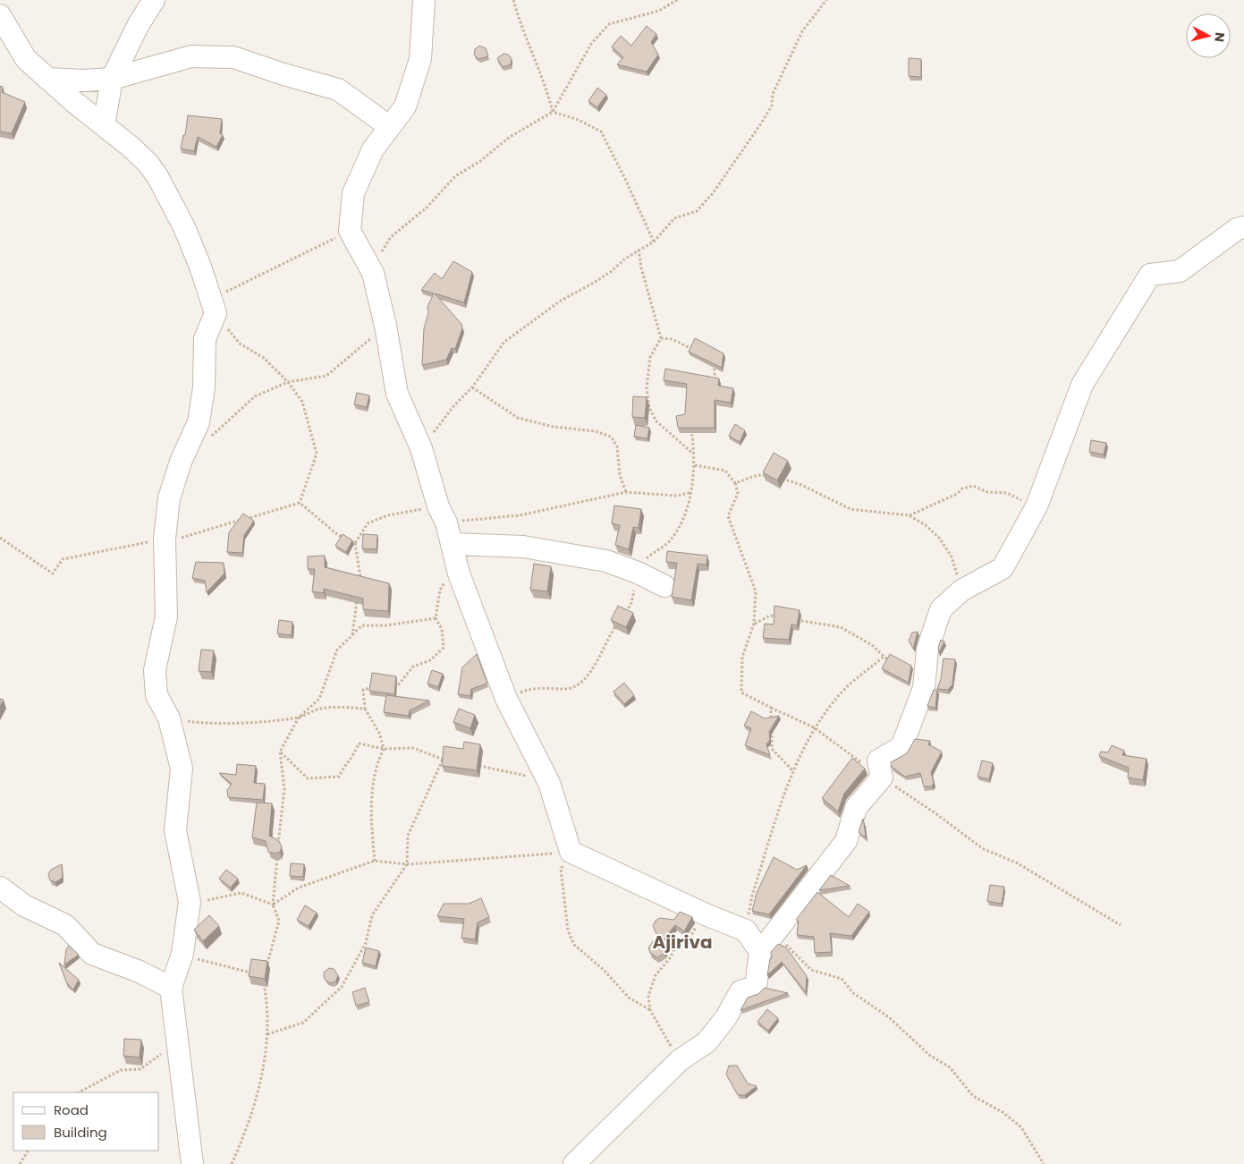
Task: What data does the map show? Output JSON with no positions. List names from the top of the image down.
{
  "districts": ["Ajiriva"],
  "legend": ["Road", "Building"],
  "north": "right"
}
